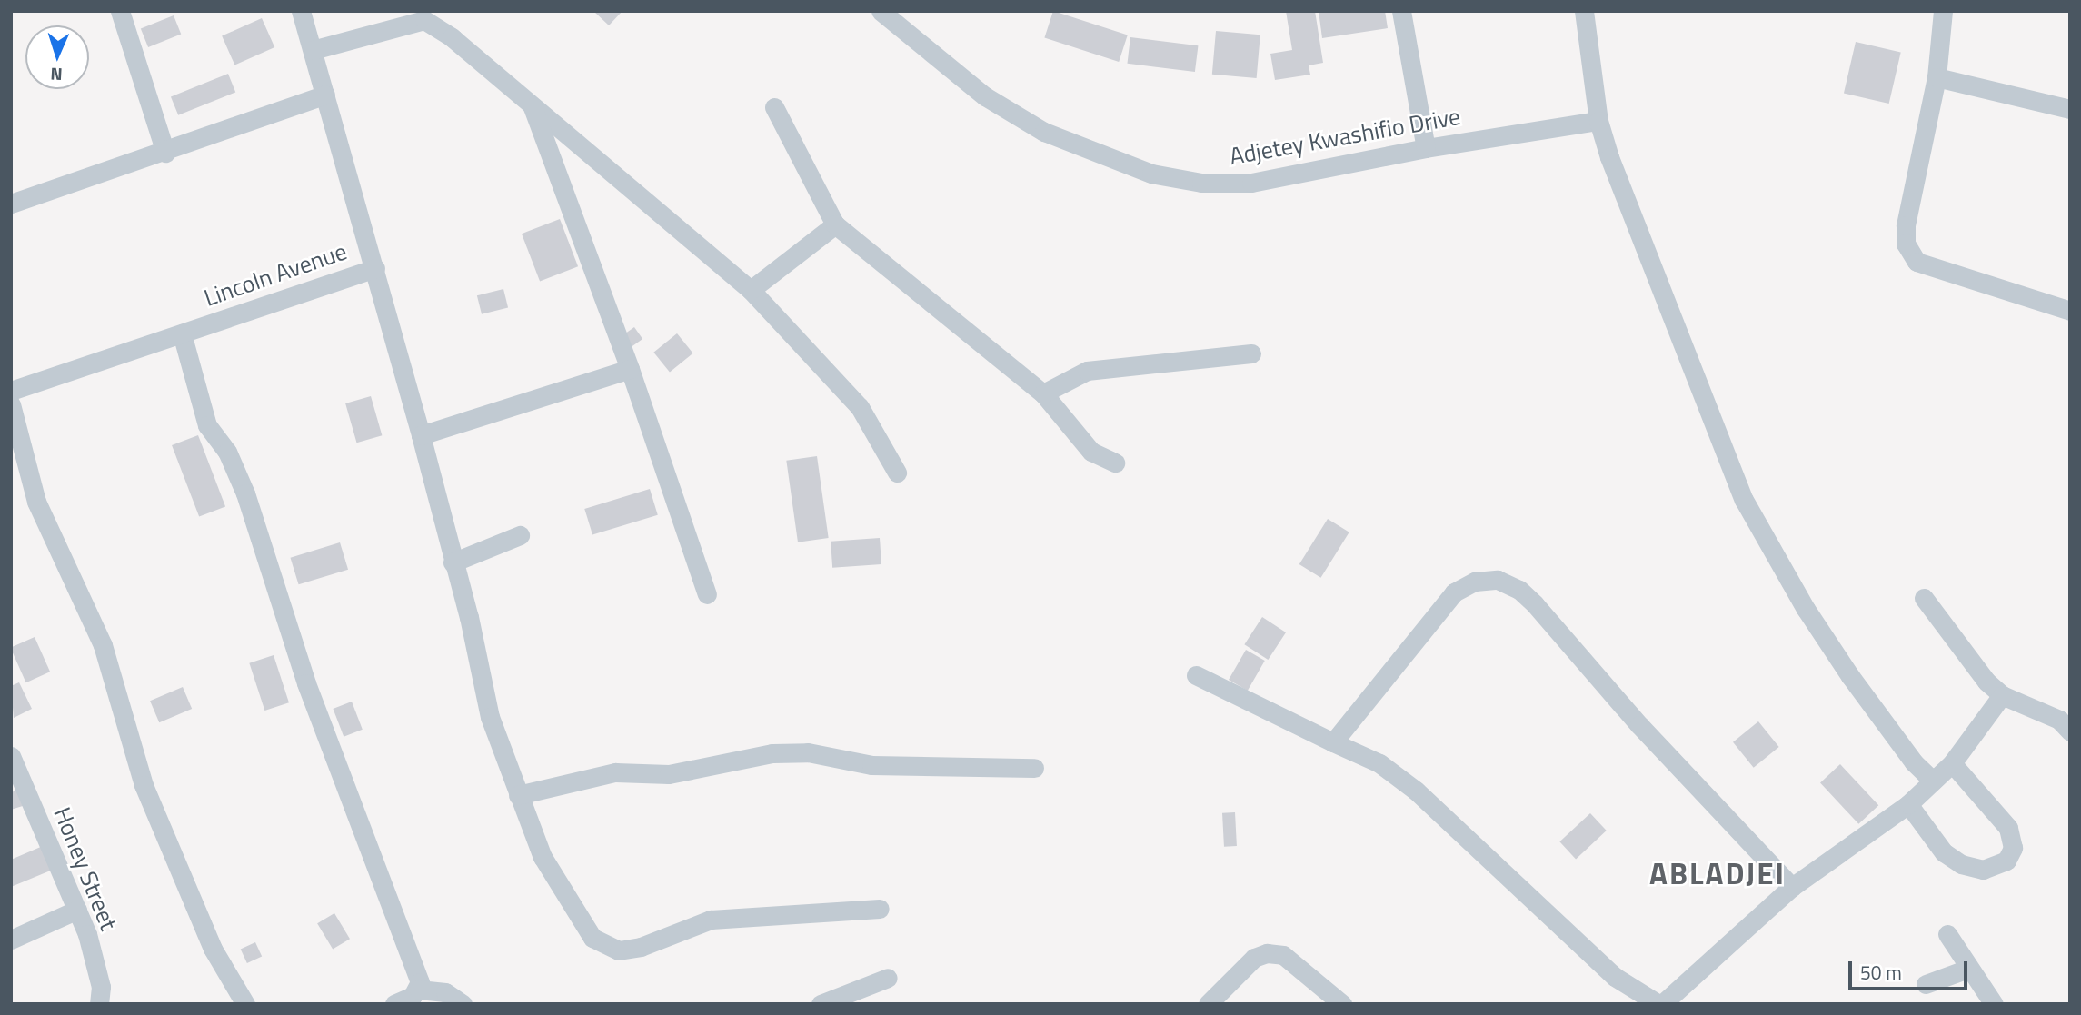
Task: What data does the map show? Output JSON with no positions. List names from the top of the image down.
{
  "streets": {
    "street": ["Adjetey Kwashifio Drive", "Lincoln Avenue", "Honey Street"]
  },
  "districts": ["ABLADJEI"],
  "scale_bar": "50 m",
  "north": "bottom"
}
